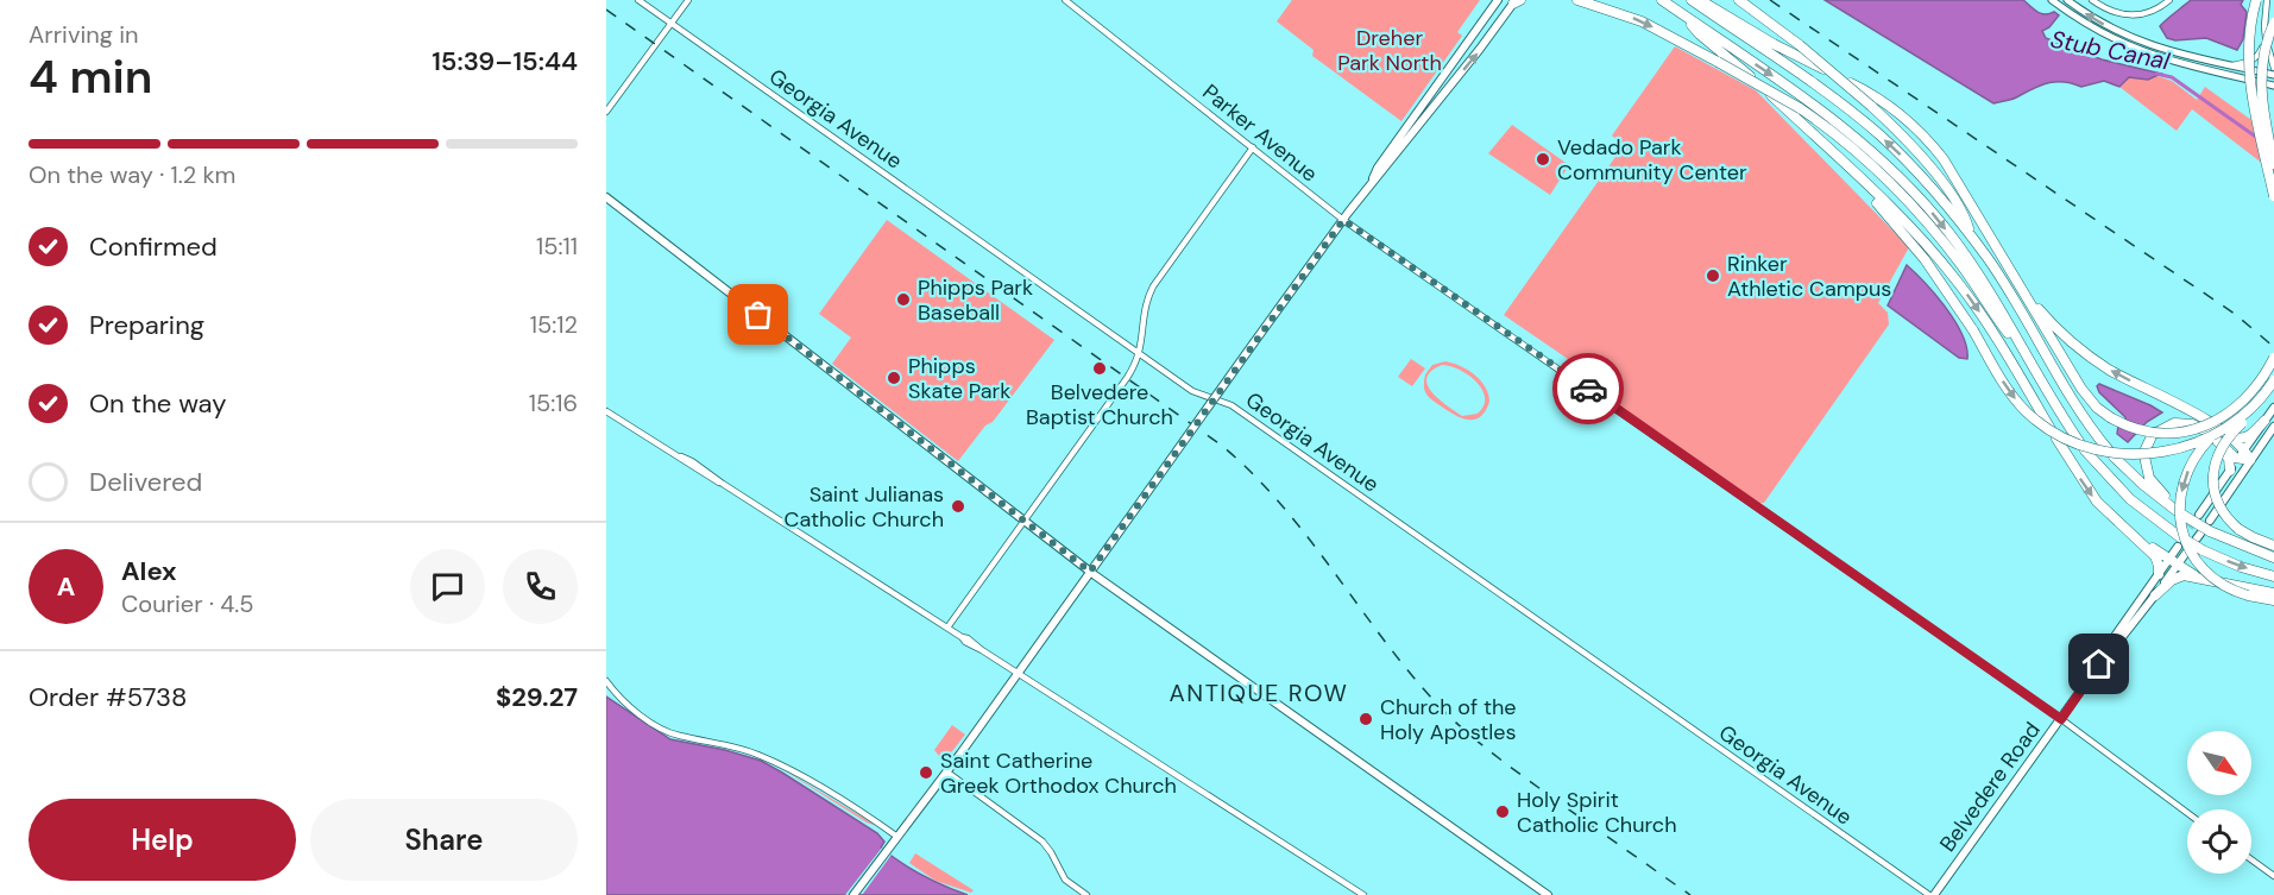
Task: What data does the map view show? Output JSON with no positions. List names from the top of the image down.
{
  "streets": {
    "main road": ["Belvedere Road"],
    "street": ["Georgia Avenue", "Parker Avenue"]
  },
  "crossings": [
    ["Georgia Avenue", "Belvedere Road"],
    ["Parker Avenue", "Belvedere Road"]
  ],
  "districts": ["ANTIQUE ROW"],
  "water": ["Stub Canal"],
  "parks": ["Dreher Park North"],
  "places": [
    "Vedado Park Community Center",
    "Rinker Athletic Campus",
    "Phipps Park Baseball",
    "Belvedere Baptist Church",
    "Phipps Skate Park",
    "Saint Julianas Catholic Church",
    "Church of the Holy Apostles",
    "Saint Catherine Greek Orthodox Church",
    "Holy Spirit Catholic Church"
  ],
  "north": "bottom right",
  "page": {
    "heading": ["4 min", "Arriving in", "15:39–15:44"],
    "panel": [
      "Alex",
      "Courier · 4.5",
      "Order #5738",
      "$29.27"
    ],
    "bar": "On the way · 1.2 km",
    "list": [
      ["Confirmed", "15:11"],
      ["Preparing", "15:12"],
      ["On the way", "15:16"],
      "Delivered"
    ],
    "round": "A",
    "buttons": ["Help", "Share"]
  }
}
